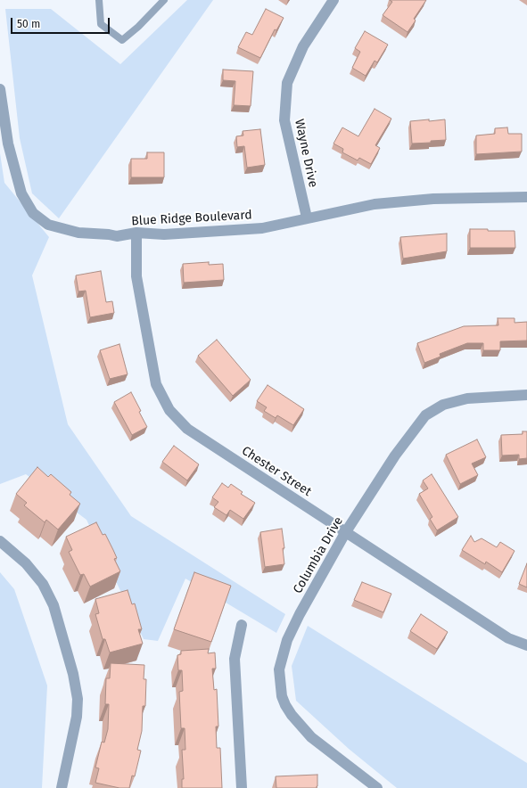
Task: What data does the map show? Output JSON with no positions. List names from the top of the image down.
{
  "streets": {
    "street": [
      "Wayne Drive",
      "Blue Ridge Boulevard",
      "Chester Street",
      "Columbia Drive"
    ]
  },
  "crossings": [
    ["Wayne Drive", "Blue Ridge Boulevard"],
    ["Blue Ridge Boulevard", "Chester Street"],
    ["Chester Street", "Columbia Drive"]
  ],
  "scale_bar": "50 m"
}
